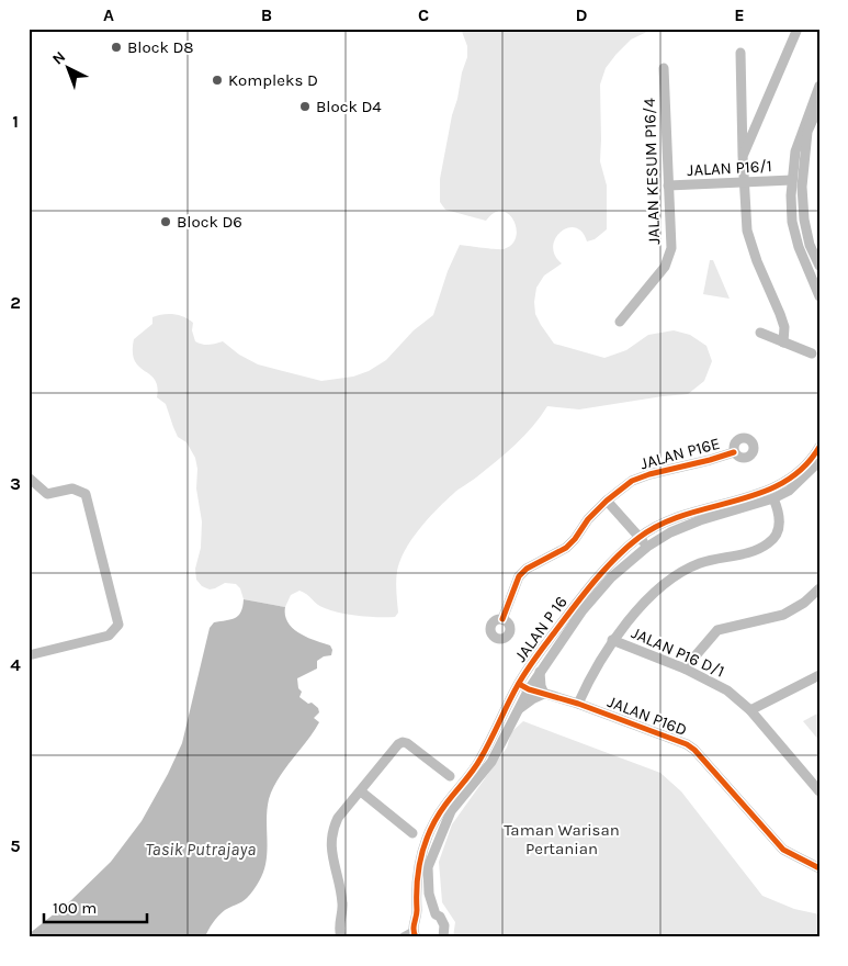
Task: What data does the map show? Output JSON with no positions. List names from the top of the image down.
{
  "streets": {
    "street": [
      "JALAN P16/1",
      "JALAN KESUM P16/4",
      "JALAN P16E",
      "JALAN P 16",
      "JALAN P16 D/1",
      "JALAN P16D"
    ]
  },
  "crossings": [
    ["JALAN P16/1", "JALAN KESUM P16/4"],
    ["JALAN P 16", "JALAN P16D"]
  ],
  "water": ["Tasik Putrajaya"],
  "parks": ["Taman Warisan Pertanian"],
  "places": [
    "Block D8",
    "Kompleks D",
    "Block D4",
    "Block D6"
  ],
  "scale_bar": "100 m",
  "north": "top left",
  "grid": {
    "columns": [
      "A",
      "B",
      "C",
      "D",
      "E"
    ],
    "rows": [
      "1",
      "2",
      "3",
      "4",
      "5"
    ]
  }
}
